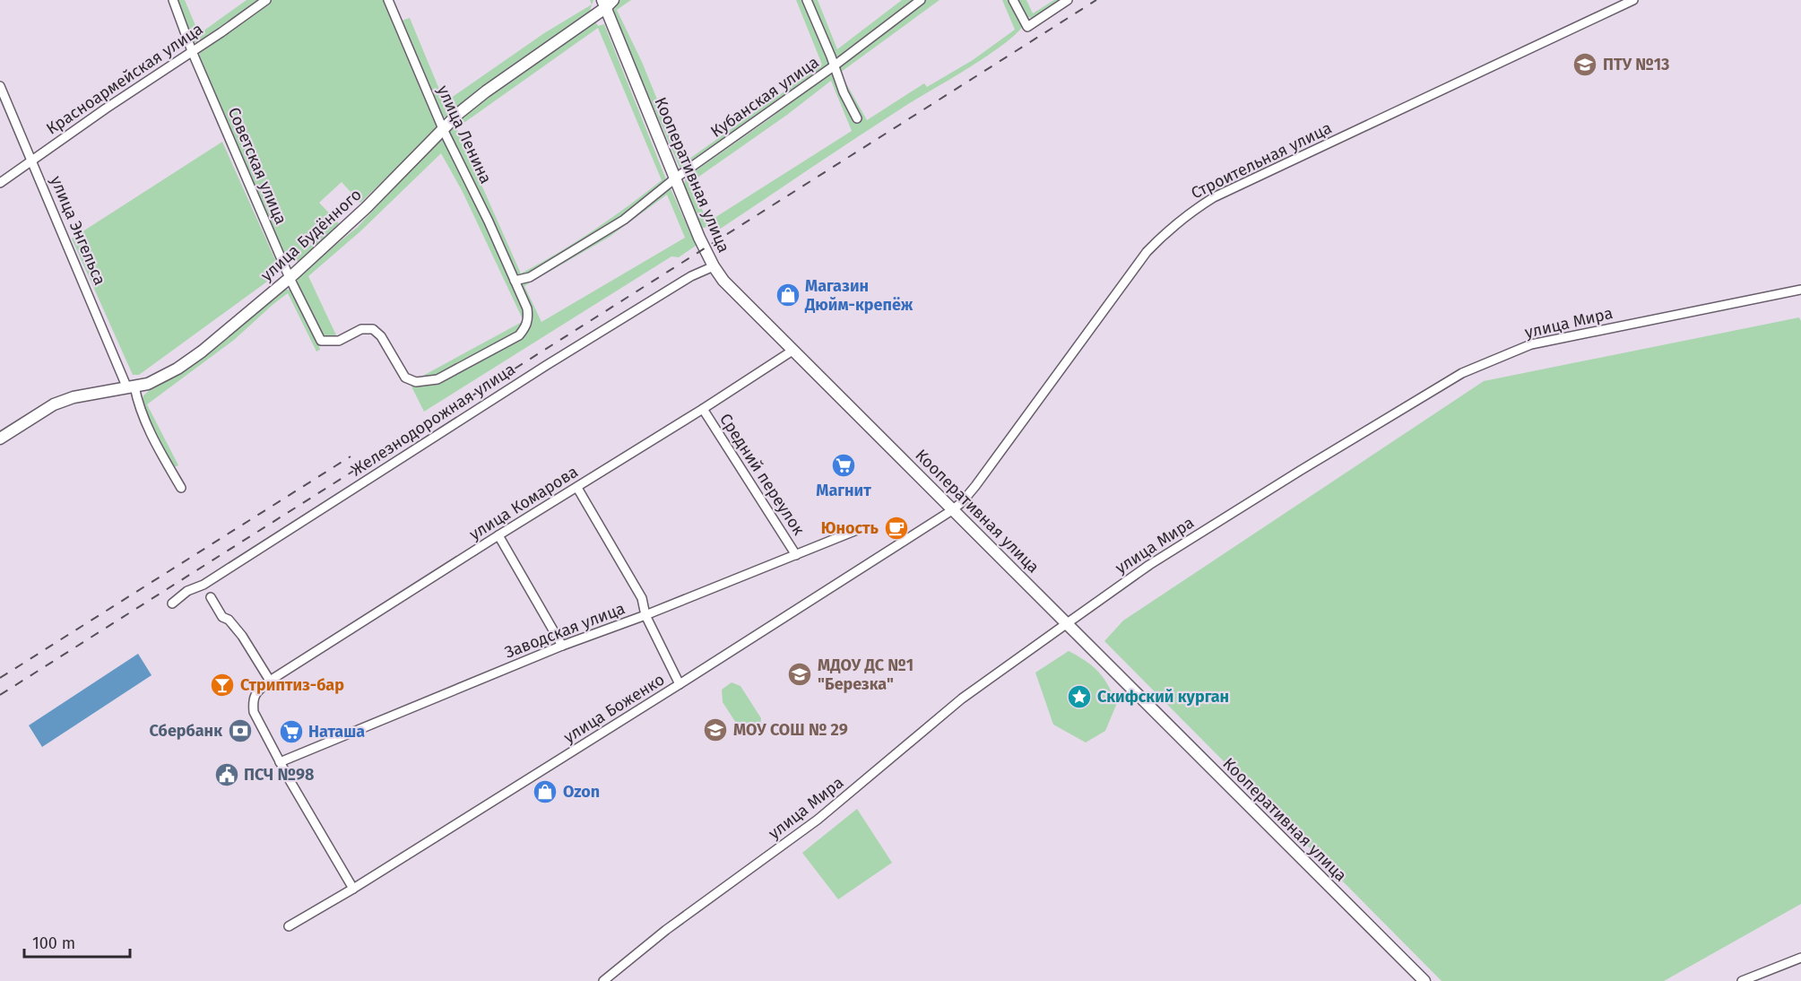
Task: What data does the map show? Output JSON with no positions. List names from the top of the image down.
{
  "streets": {
    "street": [
      "Красноармейская улица",
      "Кубанская улица",
      "улица Ленина",
      "Строительная улица",
      "Советская улица",
      "Кооперативная улица",
      "улица Энгельса",
      "улица Будённого",
      "улица Мира",
      "Железнодорожная улица",
      "Средний переулок",
      "улица Комарова",
      "Заводская улица",
      "улица Боженко"
    ]
  },
  "crossings": [
    ["Красноармейская улица", "Советская улица"],
    ["Красноармейская улица", "улица Энгельса"],
    ["Кубанская улица", "улица Ленина"],
    ["Кубанская улица", "Кооперативная улица"],
    ["Кубанская улица", "Железнодорожная улица"],
    ["улица Ленина", "улица Будённого"],
    ["улица Ленина", "Железнодорожная улица"],
    ["Строительная улица", "Кооперативная улица"],
    ["Строительная улица", "улица Боженко"],
    ["Советская улица", "улица Будённого"],
    ["Советская улица", "Железнодорожная улица"],
    ["Кооперативная улица", "улица Будённого"],
    ["Кооперативная улица", "улица Мира"],
    ["Кооперативная улица", "Железнодорожная улица"],
    ["Кооперативная улица", "улица Комарова"],
    ["Кооперативная улица", "улица Боженко"],
    ["улица Энгельса", "улица Будённого"],
    ["Средний переулок", "улица Комарова"],
    ["Средний переулок", "Заводская улица"],
    ["улица Комарова", "Заводская улица"]
  ],
  "places": {
    "school or university": ["ПТУ №13", "МДОУ ДС №1 \"Березка\"", "МОУ СОШ № 29"],
    "shop": ["Магазин Дюйм-крепёж", "Ozon"],
    "supermarket": ["Магнит", "Наташа"],
    "cafe": ["Юность"],
    "bar": ["Стриптиз-бар"],
    "place": ["Скифский курган"],
    "bank": ["Сбербанк"],
    "public building": ["ПСЧ №98"]
  },
  "scale_bar": "100 m"
}
